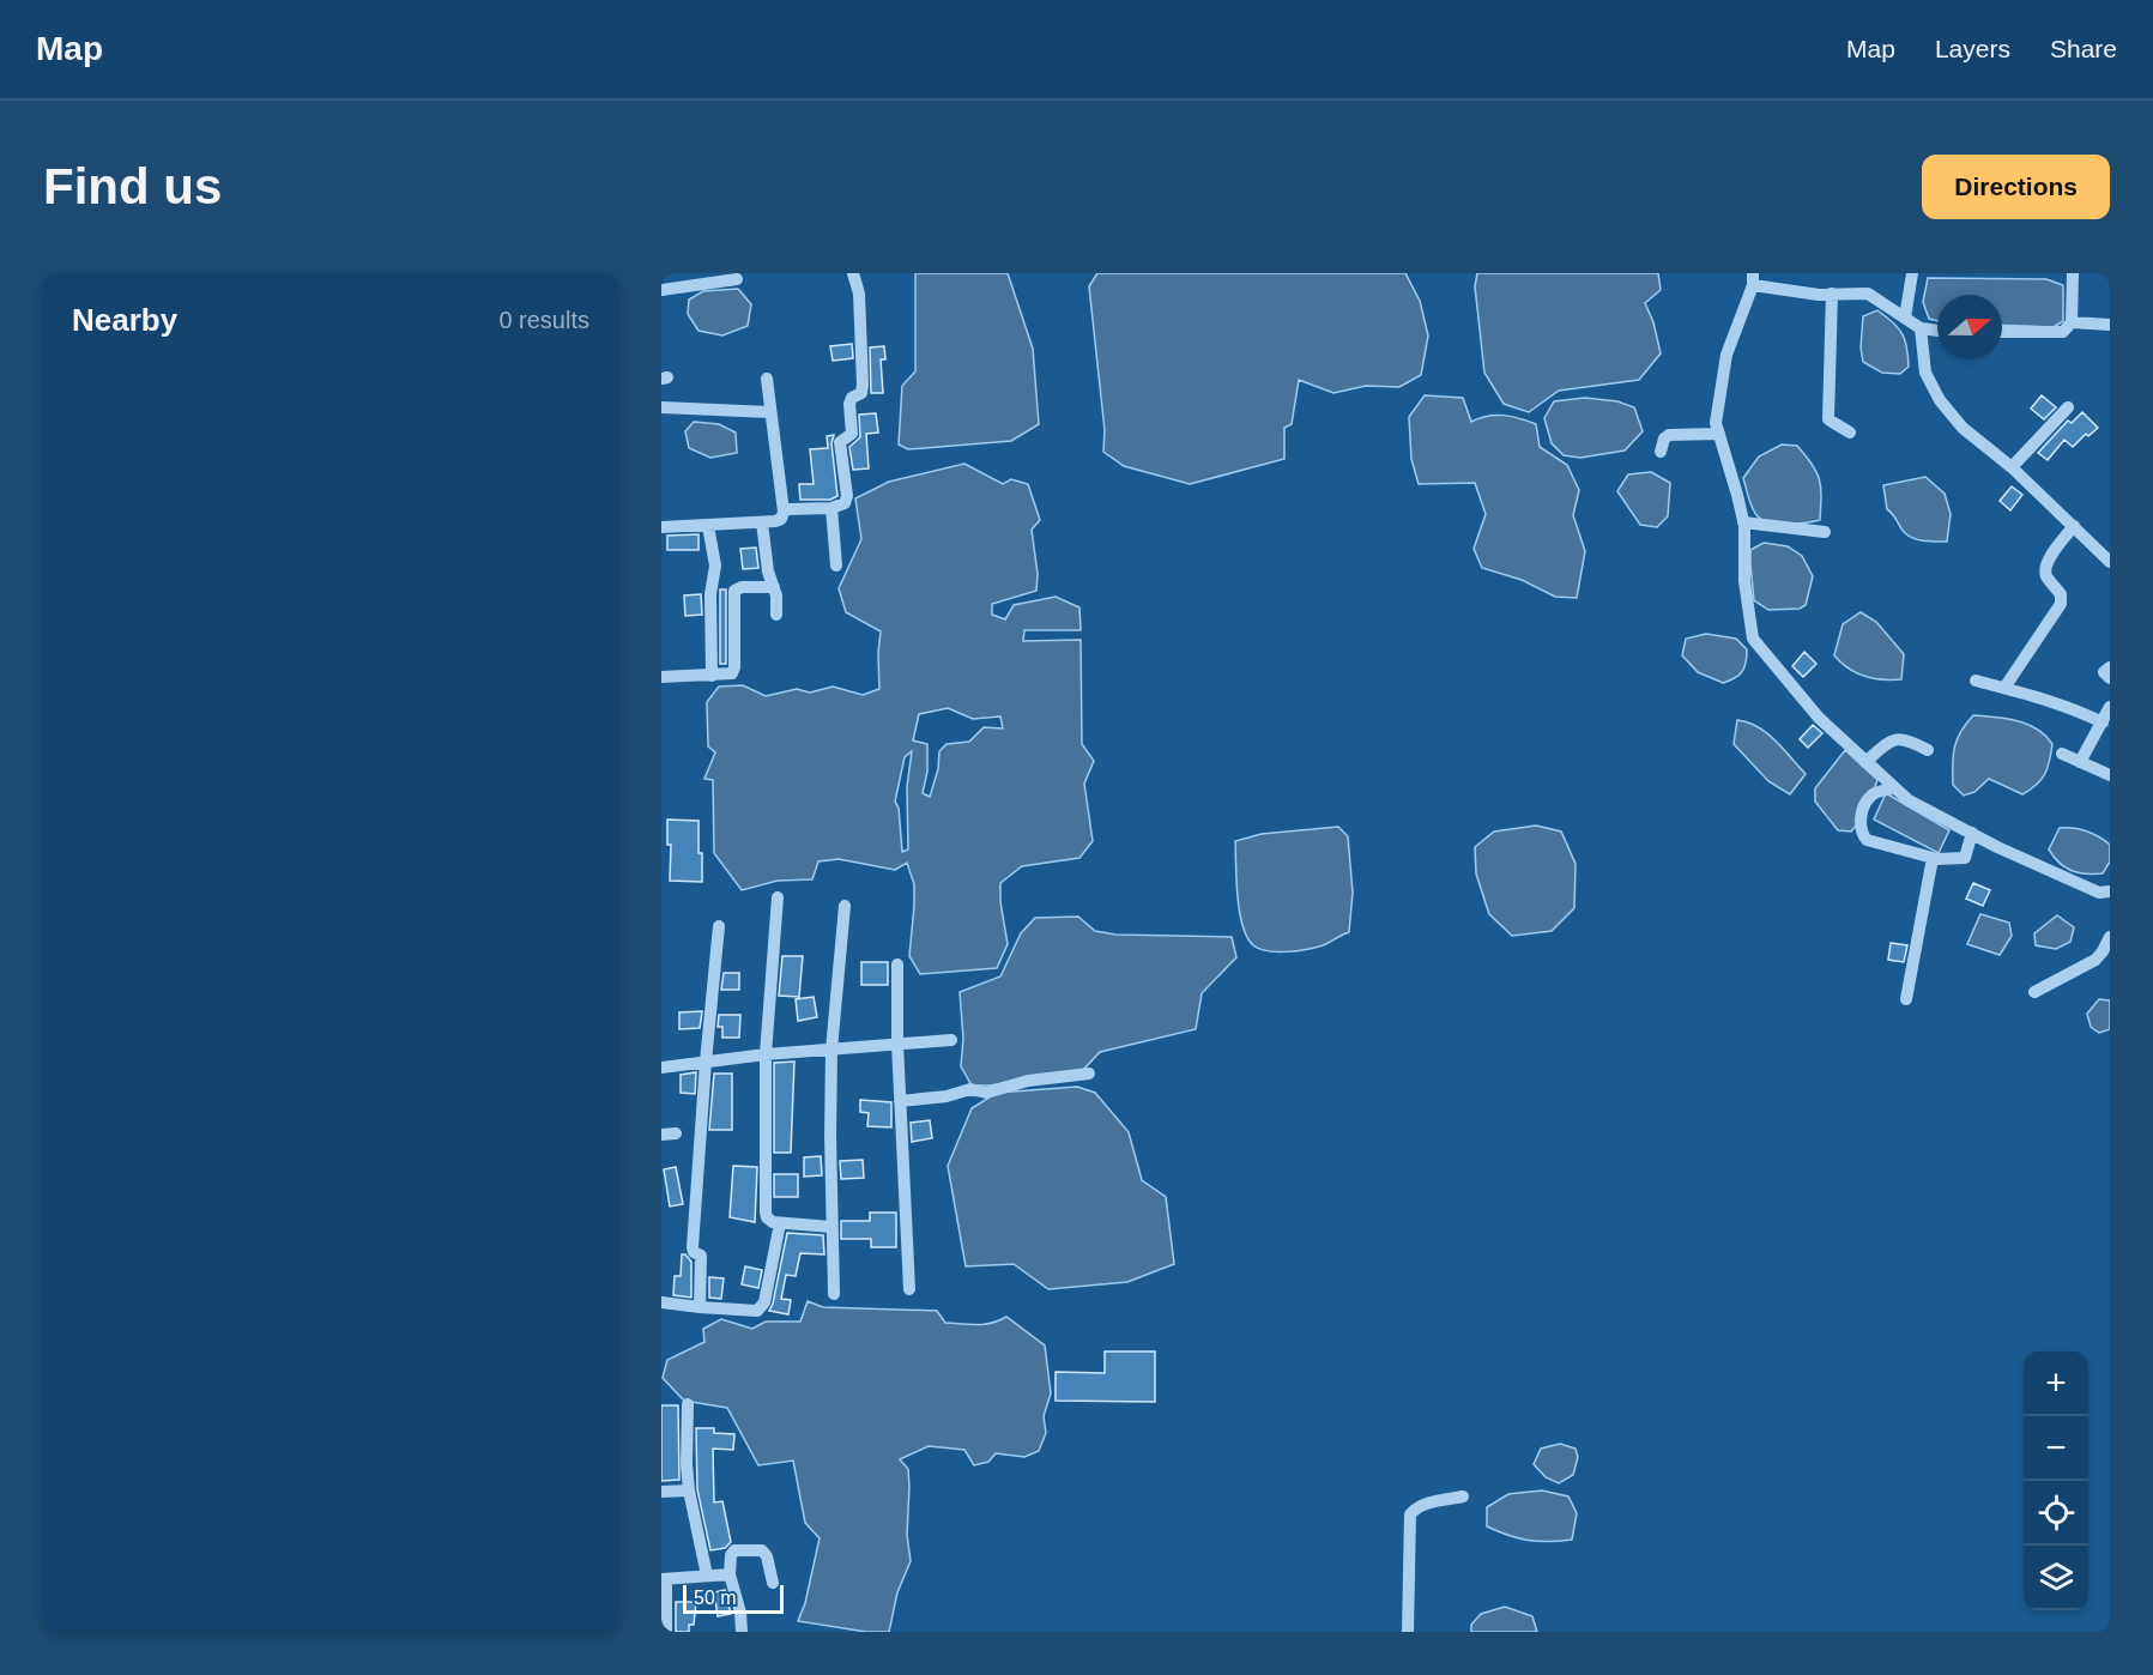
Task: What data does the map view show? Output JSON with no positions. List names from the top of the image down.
{
  "scale_bar": "50 m",
  "north": "right",
  "page": {
    "header": "Map",
    "nav": ["Map", "Layers", "Share"],
    "buttons": "Directions",
    "title": "Find us",
    "heading": ["Nearby", "0 results"],
    "map_buttons": ["+", "−"],
    "scale": "50 m"
  }
}
